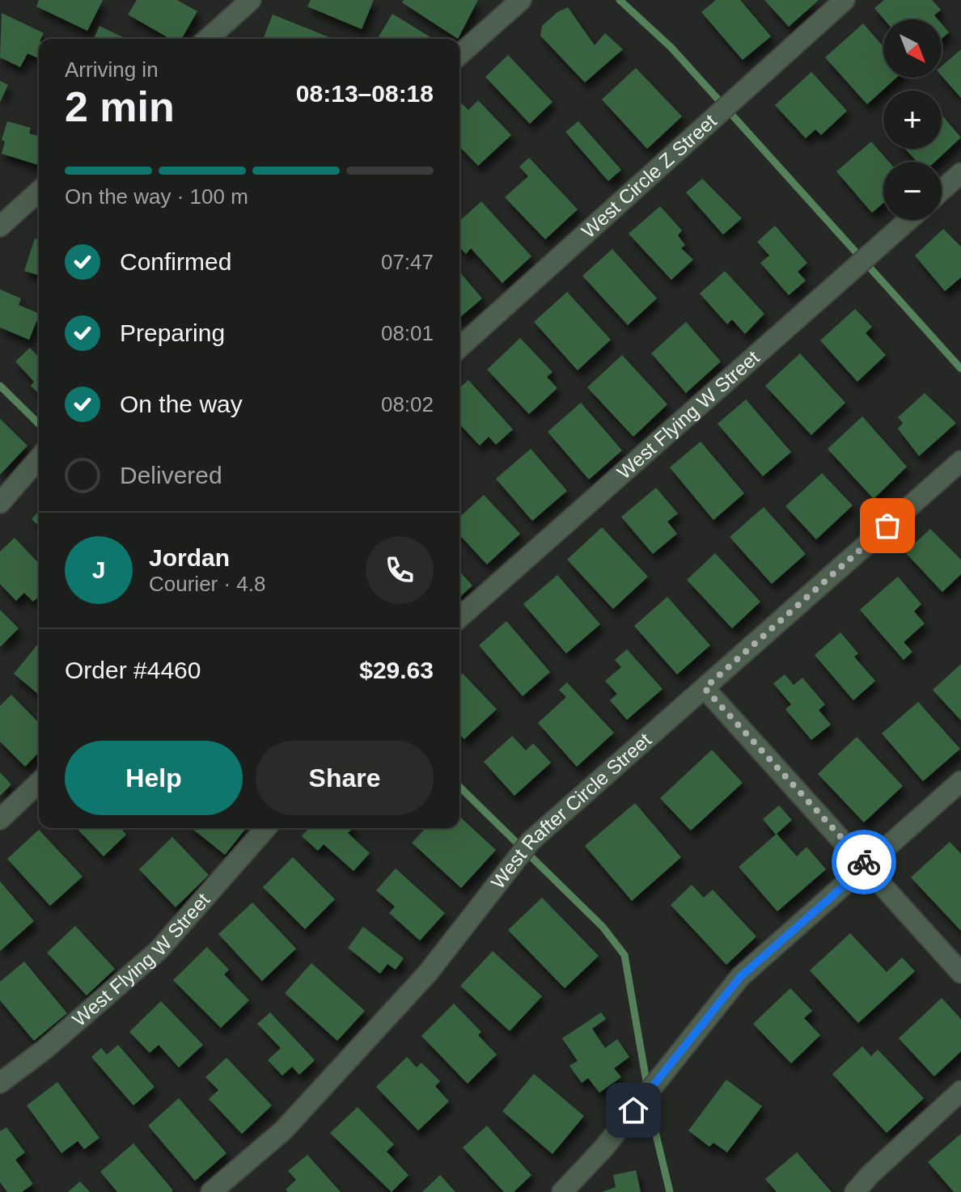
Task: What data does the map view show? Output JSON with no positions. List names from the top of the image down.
{
  "streets": {
    "street": ["West Circle Z Street", "West Flying W Street", "West Rafter Circle Street"]
  },
  "north": "bottom right",
  "page": {
    "map_buttons": ["+", "−"],
    "heading": ["2 min", "Arriving in", "08:13–08:18"],
    "panel": [
      "Jordan",
      "Courier · 4.8",
      "Order #4460",
      "$29.63"
    ],
    "bar": "On the way · 100 m",
    "list": [
      ["Confirmed", "07:47"],
      ["Preparing", "08:01"],
      ["On the way", "08:02"],
      "Delivered"
    ],
    "round": "J",
    "buttons": ["Help", "Share"]
  }
}
